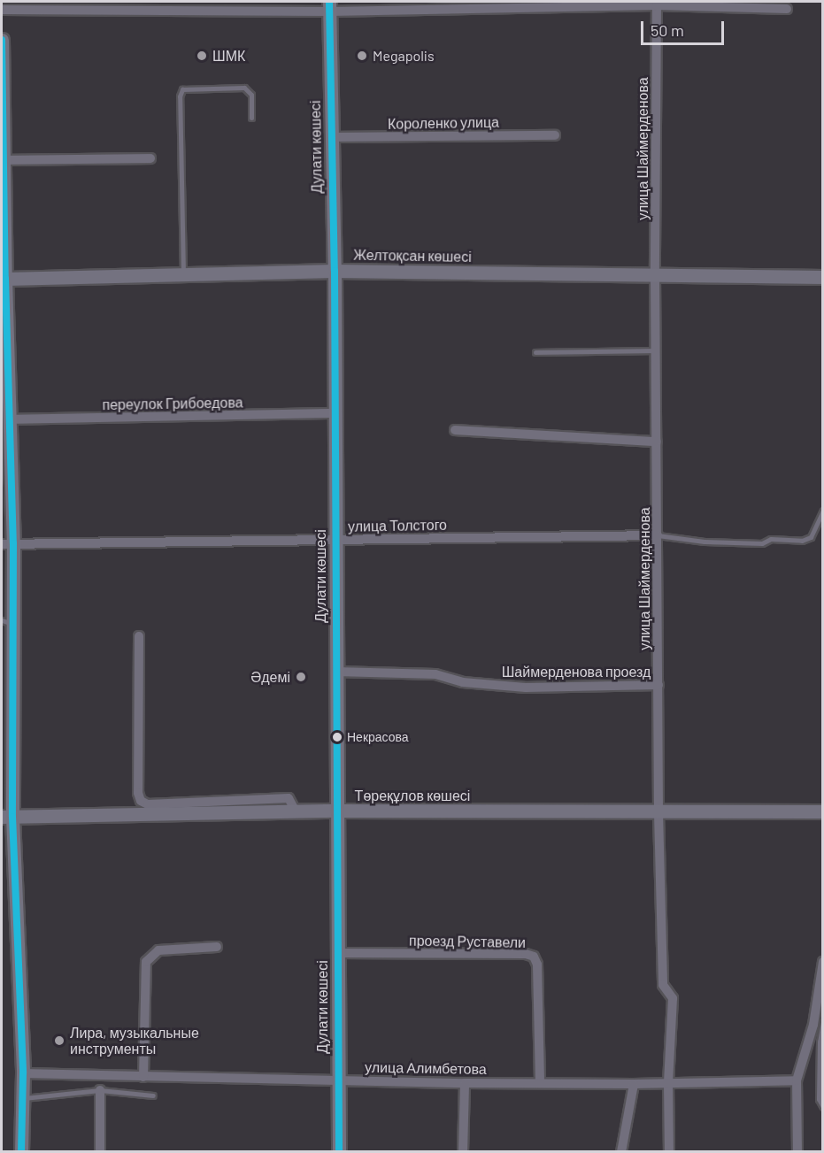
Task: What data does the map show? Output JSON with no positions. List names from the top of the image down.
{
  "streets": {
    "main road": ["Дулати көшесі", "Желтоқсан көшесі", "Төреқұлов көшесі"],
    "street": [
      "Короленко улица",
      "улица Шаймерденова",
      "переулок Грибоедова",
      "улица Толстого",
      "Шаймерденова проезд",
      "проезд Руставели",
      "улица Алимбетова"
    ]
  },
  "crossings": [
    ["Короленко улица", "Дулати көшесі"],
    ["Дулати көшесі", "Желтоқсан көшесі"],
    ["Дулати көшесі", "переулок Грибоедова"],
    ["Дулати көшесі", "улица Толстого"],
    ["Дулати көшесі", "Шаймерденова проезд"],
    ["Дулати көшесі", "Төреқұлов көшесі"],
    ["Дулати көшесі", "проезд Руставели"],
    ["Дулати көшесі", "улица Алимбетова"],
    ["улица Шаймерденова", "Желтоқсан көшесі"],
    ["улица Шаймерденова", "улица Толстого"],
    ["улица Шаймерденова", "Шаймерденова проезд"],
    ["улица Шаймерденова", "Төреқұлов көшесі"],
    ["улица Шаймерденова", "улица Алимбетова"],
    ["проезд Руставели", "улица Алимбетова"]
  ],
  "places": [
    "ШМК",
    "Megapolis",
    "Әдемі",
    "Некрасова",
    "Лира, музыкальные инструменты"
  ],
  "scale_bar": "50 m"
}
